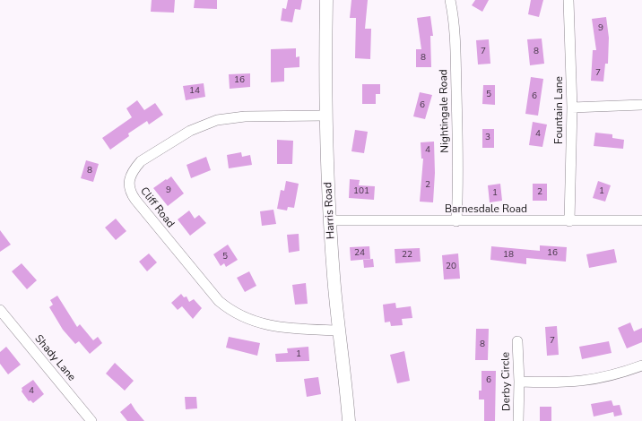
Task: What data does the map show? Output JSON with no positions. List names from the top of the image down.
{
  "streets": {
    "street": [
      "Fountain Lane",
      "Nightingale Road",
      "Cliff Road",
      "Barnesdale Road",
      "Harris Road",
      "Shady Lane",
      "Derby Circle"
    ]
  },
  "crossings": [
    ["Fountain Lane", "Barnesdale Road"],
    ["Nightingale Road", "Barnesdale Road"],
    ["Cliff Road", "Harris Road"],
    ["Barnesdale Road", "Harris Road"]
  ],
  "house_numbers": [
    "9",
    "7",
    "8",
    "8",
    "7",
    "16",
    "14",
    "5",
    "6",
    "6",
    "4",
    "3",
    "4",
    "8",
    "2",
    "9",
    "101",
    "1",
    "2",
    "1",
    "24",
    "16",
    "22",
    "18",
    "5",
    "20",
    "7",
    "8",
    "1",
    "6",
    "4"
  ]
}
